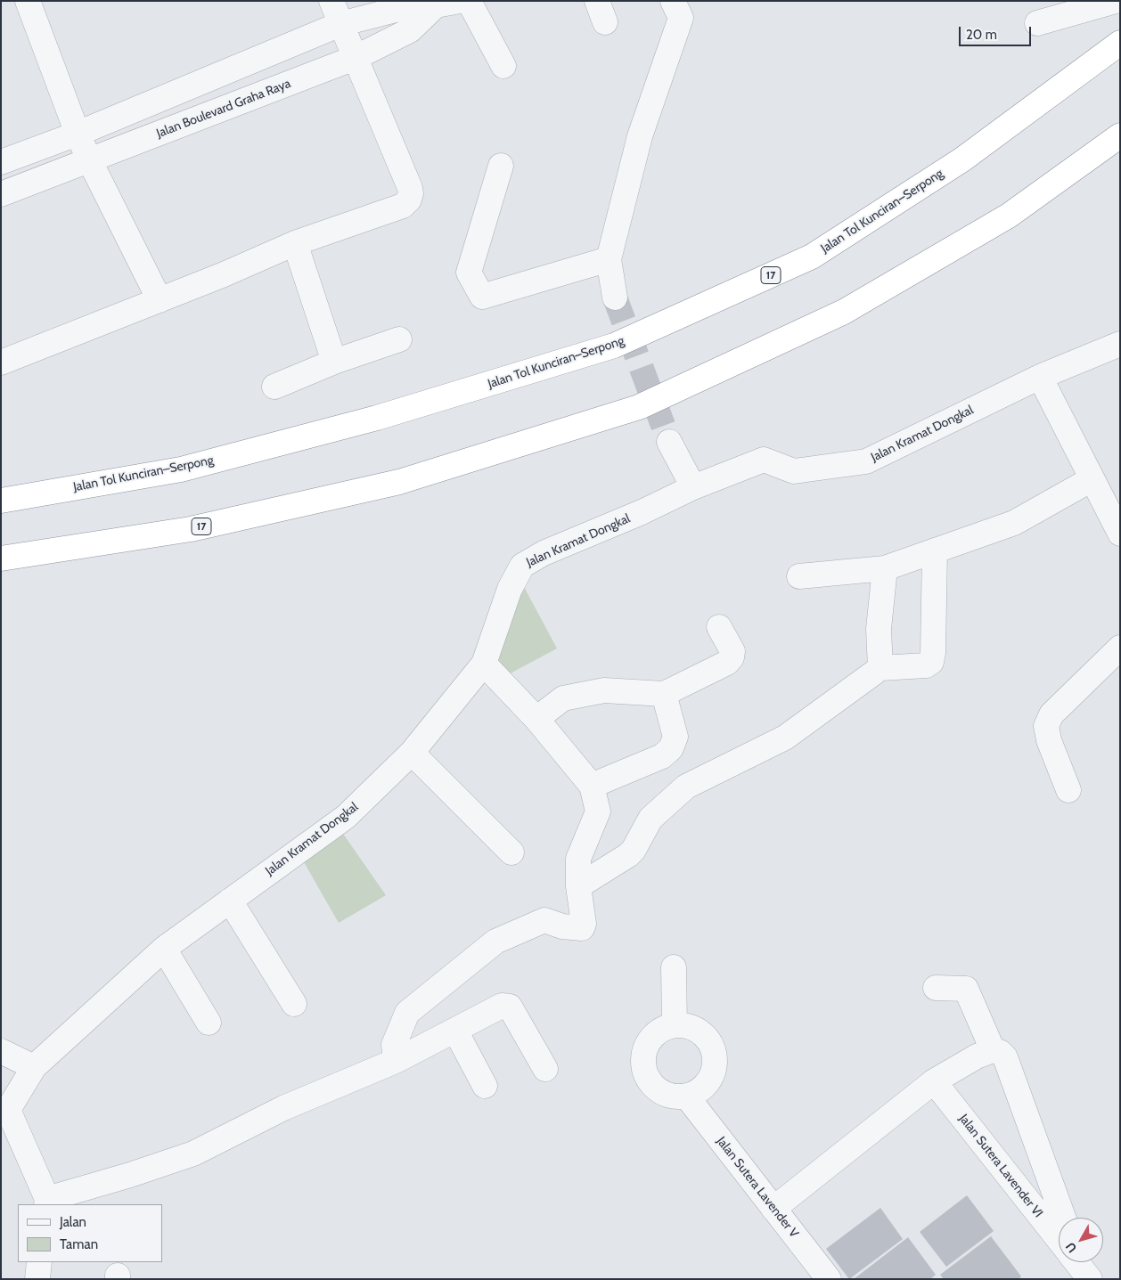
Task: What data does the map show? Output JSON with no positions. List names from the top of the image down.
{
  "streets": {
    "highway": ["Jalan Tol Kunciran–Serpong", "17"],
    "street": [
      "Jalan Boulevard Graha Raya",
      "Jalan Kramat Dongkal",
      "Jalan Sutera Lavender VI",
      "Jalan Sutera Lavender V"
    ]
  },
  "legend": ["Jalan", "Taman"],
  "scale_bar": "20 m",
  "north": "bottom left"
}
